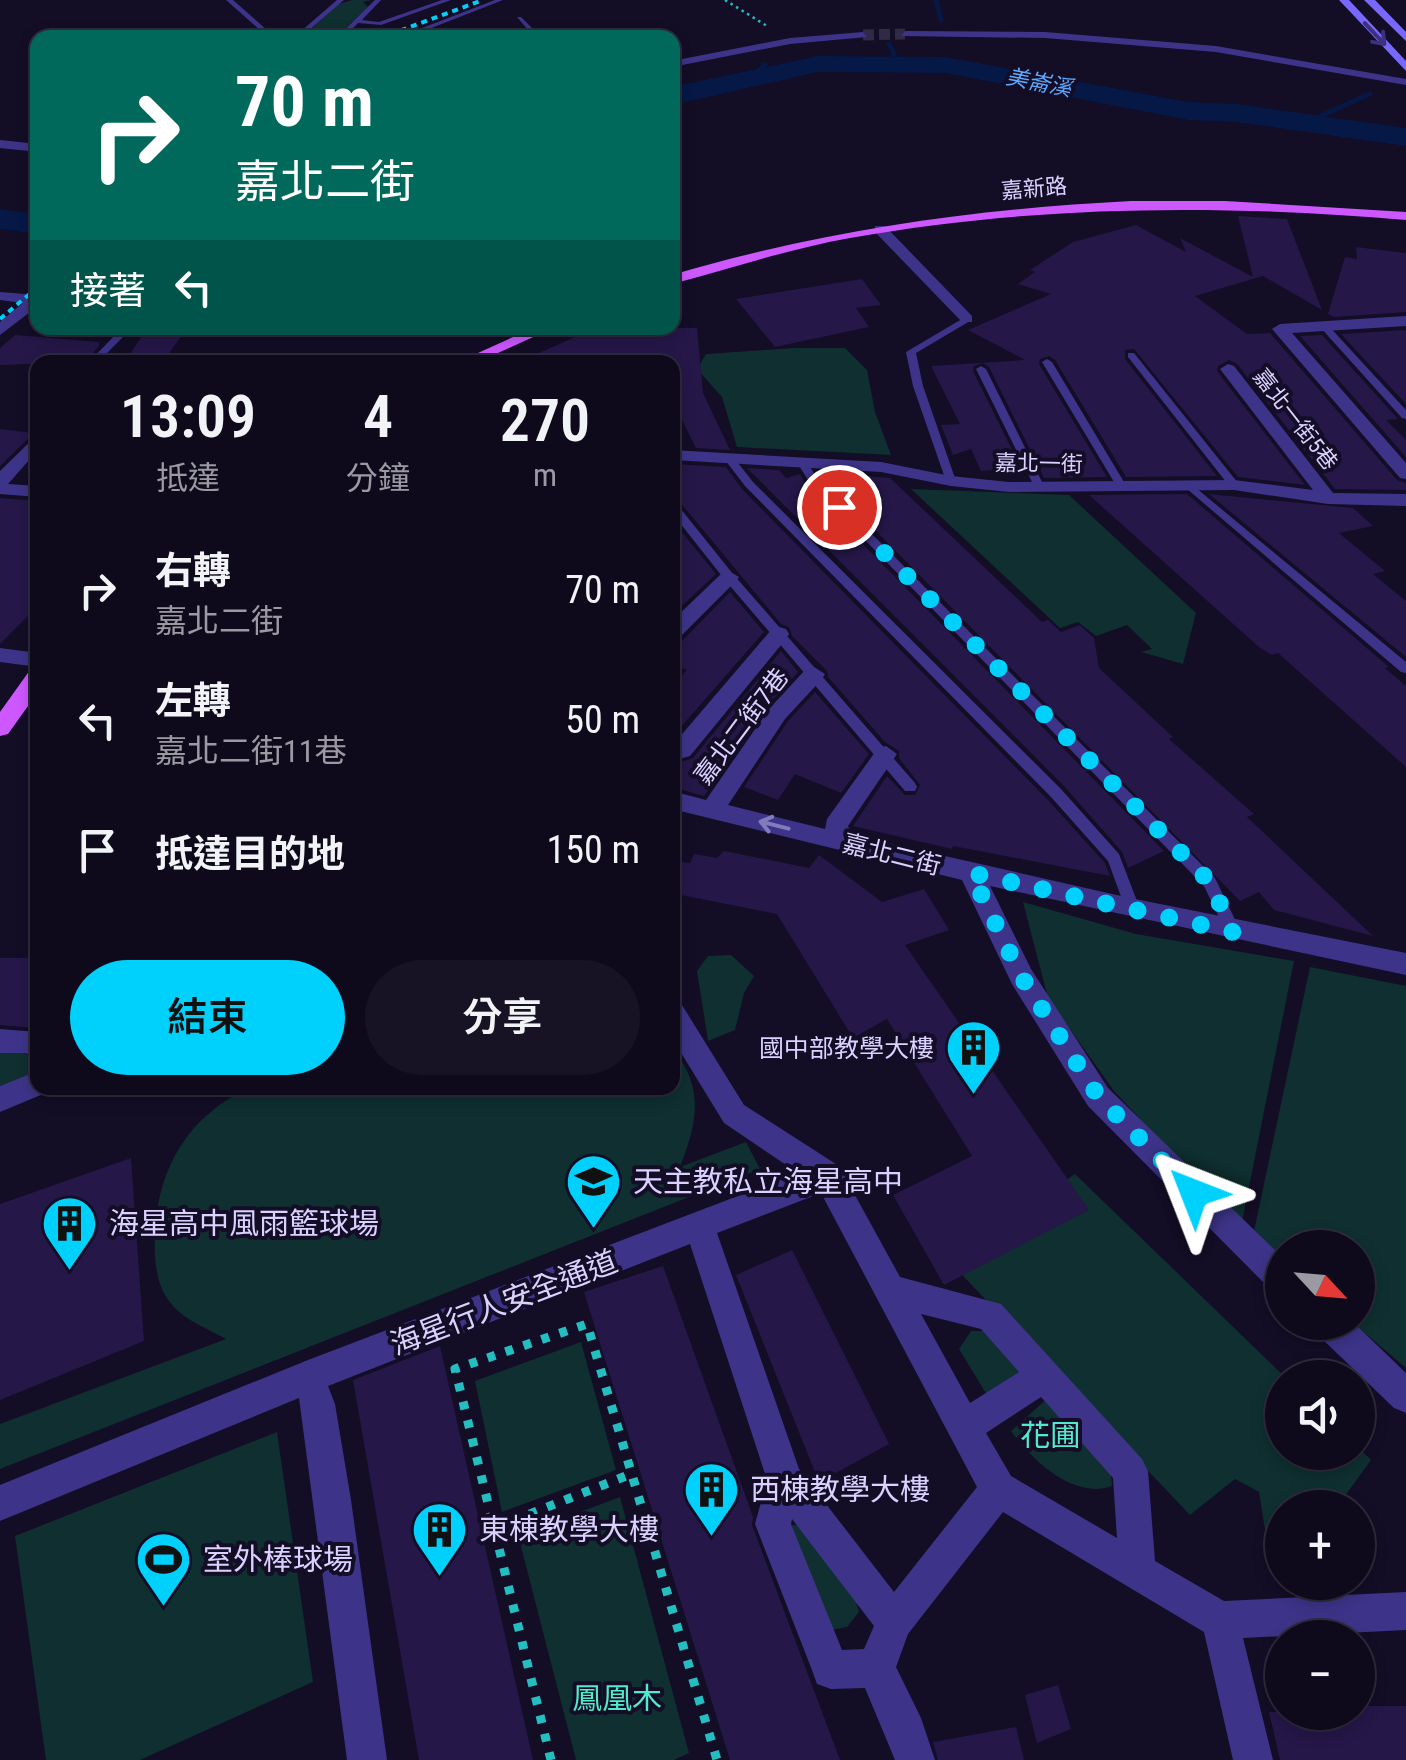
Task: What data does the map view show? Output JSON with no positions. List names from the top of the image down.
{
  "streets": {
    "main road": ["嘉新路"],
    "street": [
      "嘉北一街5巷",
      "嘉北一街",
      "嘉北二街7巷",
      "嘉北二街",
      "海星行人安全通道"
    ]
  },
  "crossings": [
    ["嘉北一街5巷", "嘉北一街"],
    ["嘉北二街7巷", "嘉北二街"]
  ],
  "water": ["美崙溪"],
  "parks": ["花圃", "鳳凰木"],
  "places": {
    "building": [
      "國中部教學大樓",
      "海星高中風雨籃球場",
      "西棟教學大樓",
      "東棟教學大樓"
    ],
    "school or university": ["天主教私立海星高中"],
    "sports": ["室外棒球場"]
  },
  "north": "bottom right",
  "page": {
    "turn": ["70 m", "嘉北二街"],
    "then": "接著",
    "eta": [
      "13:09",
      "抵達",
      "4",
      "分鐘",
      "270",
      "m"
    ],
    "list": [
      {
        "name": "右轉",
        "note": "嘉北二街",
        "value": "70 m"
      },
      {
        "name": "左轉",
        "note": "嘉北二街11巷",
        "value": "50 m"
      },
      {
        "name": "抵達目的地",
        "value": "150 m"
      }
    ],
    "buttons": ["結束", "分享"],
    "map_buttons": ["+", "−"]
  }
}
